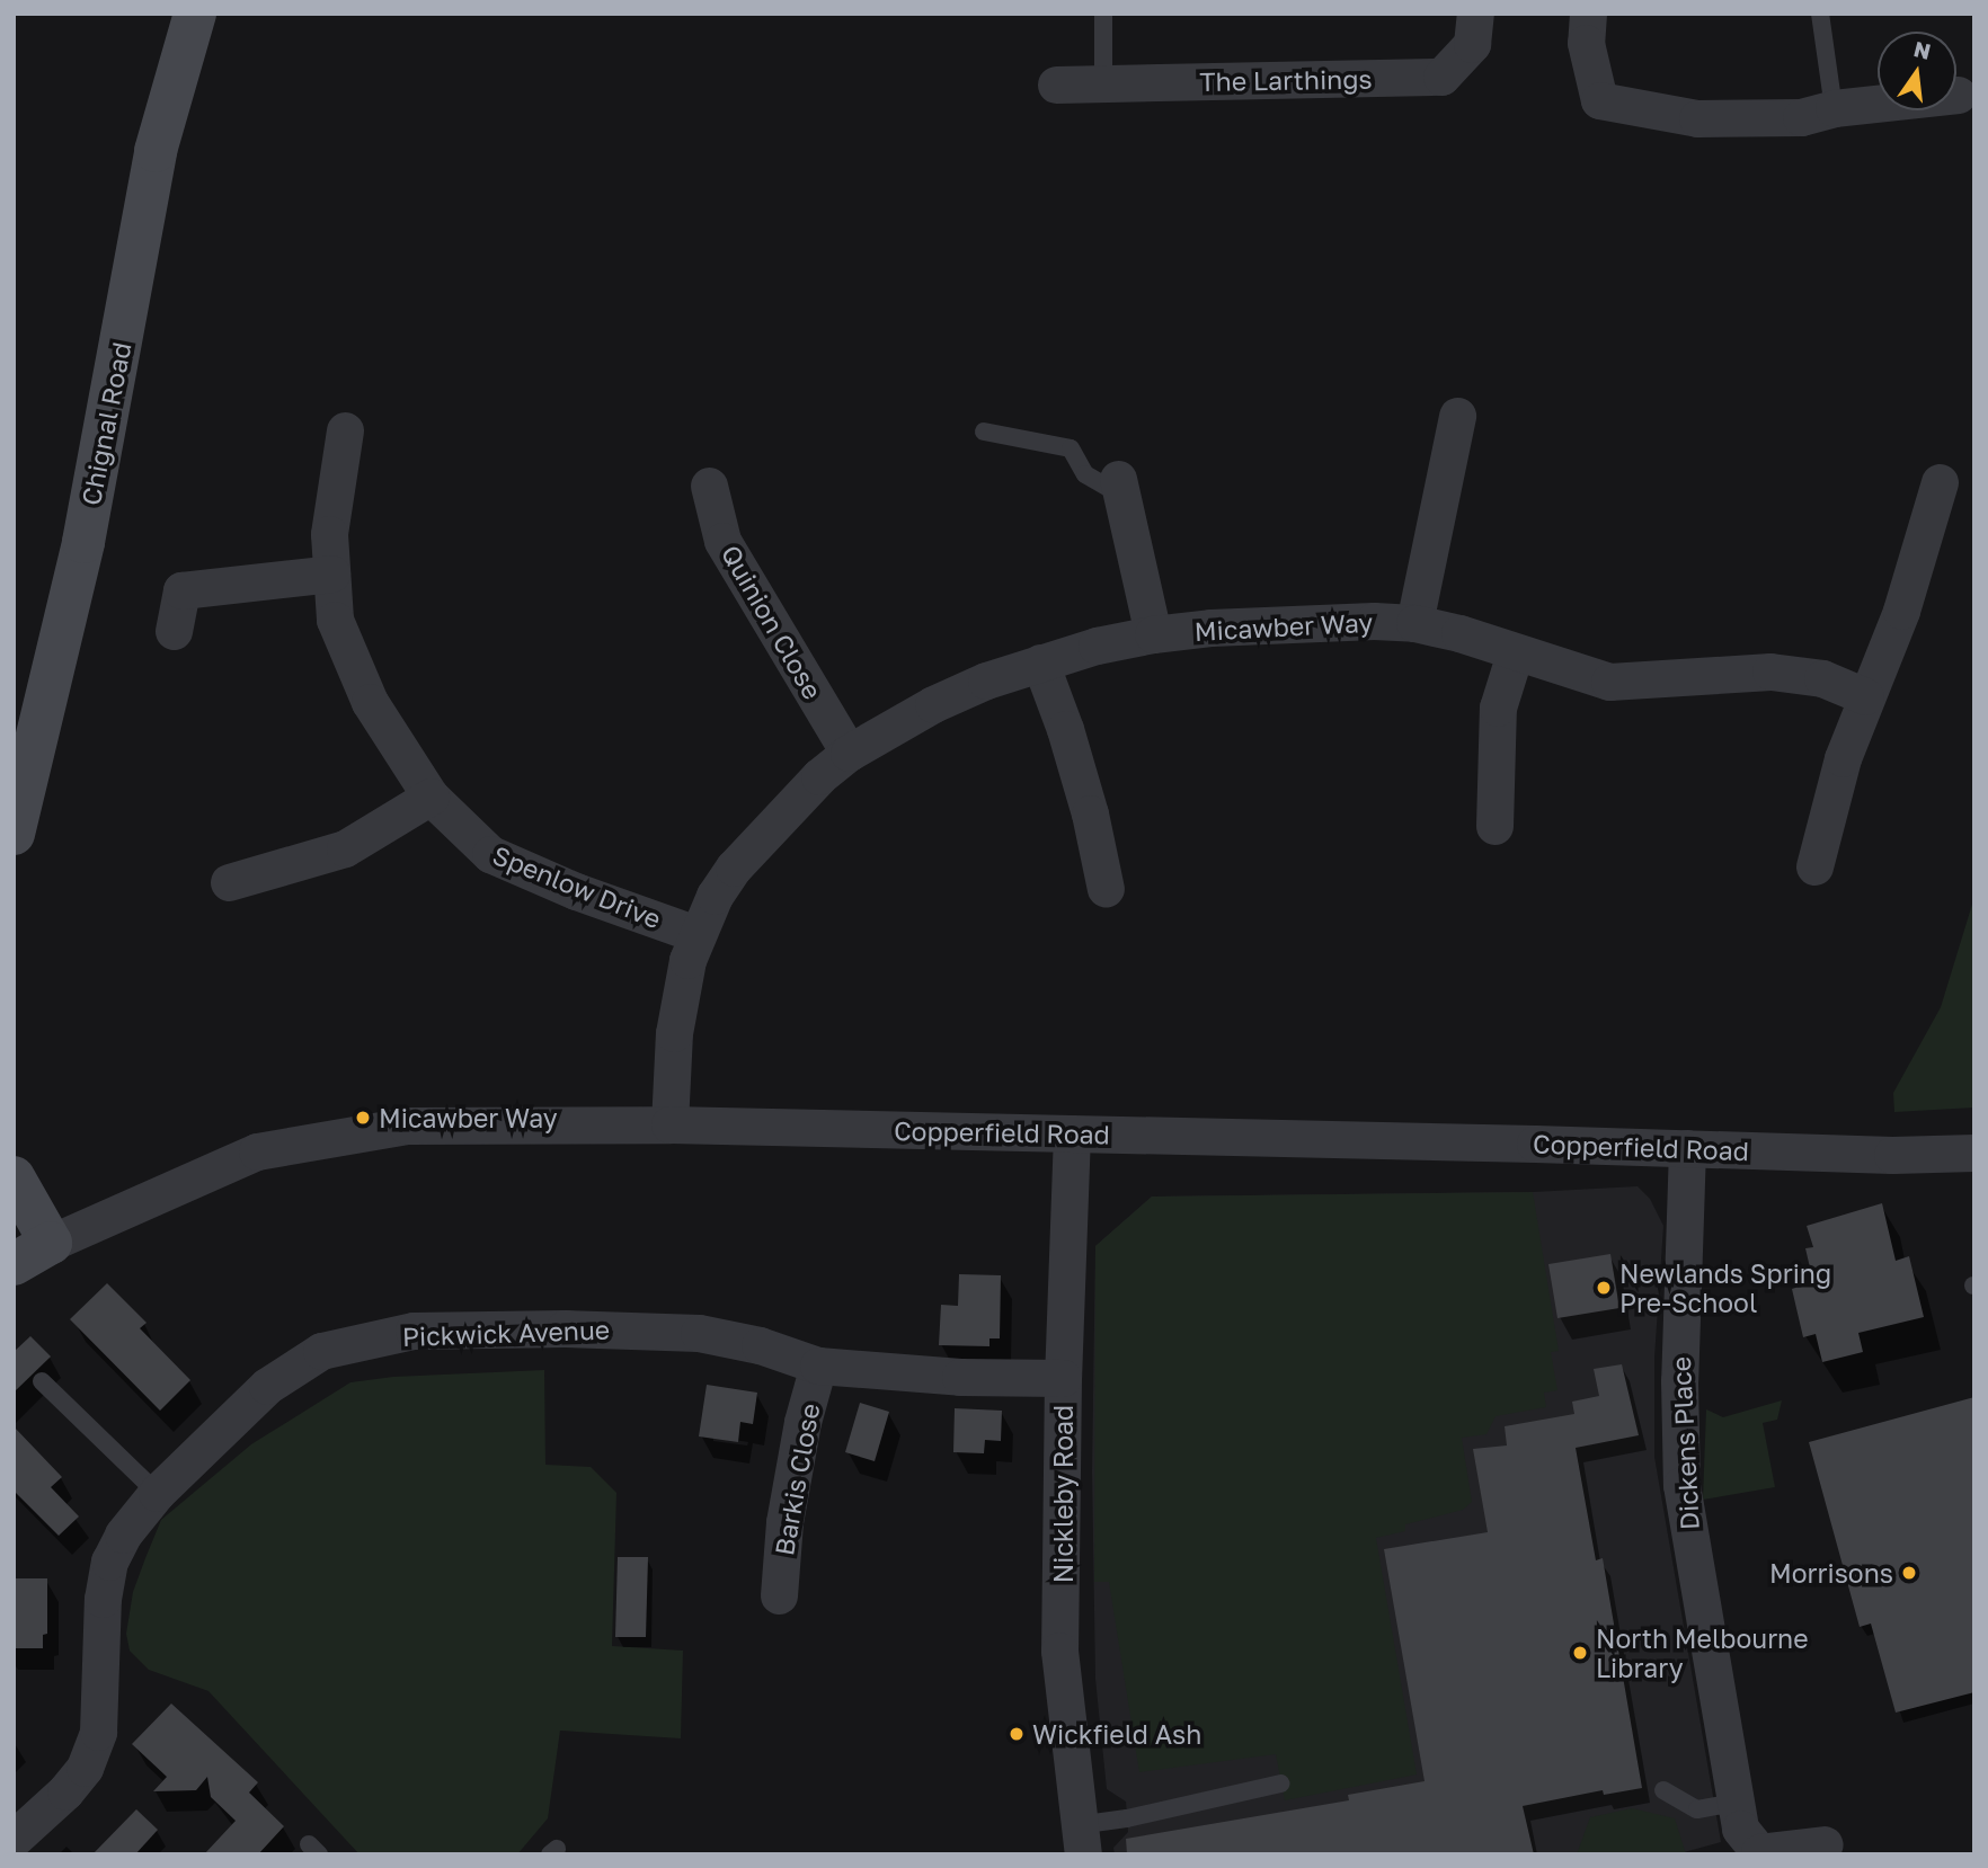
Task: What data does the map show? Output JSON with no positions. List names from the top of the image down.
{
  "streets": {
    "street": [
      "The Larthings",
      "Chignal Road",
      "Quinion Close",
      "Micawber Way",
      "Spenlow Drive",
      "Copperfield Road",
      "Pickwick Avenue",
      "Dickens Place",
      "Barkis Close",
      "Nickleby Road"
    ]
  },
  "crossings": [
    ["Quinion Close", "Micawber Way"],
    ["Micawber Way", "Spenlow Drive"],
    ["Micawber Way", "Copperfield Road"],
    ["Copperfield Road", "Dickens Place"],
    ["Copperfield Road", "Nickleby Road"],
    ["Pickwick Avenue", "Barkis Close"],
    ["Pickwick Avenue", "Nickleby Road"]
  ],
  "places": [
    "Micawber Way",
    "Newlands Spring Pre-School",
    "Morrisons",
    "North Melbourne Library",
    "Wickfield Ash"
  ],
  "north": "top"
}
